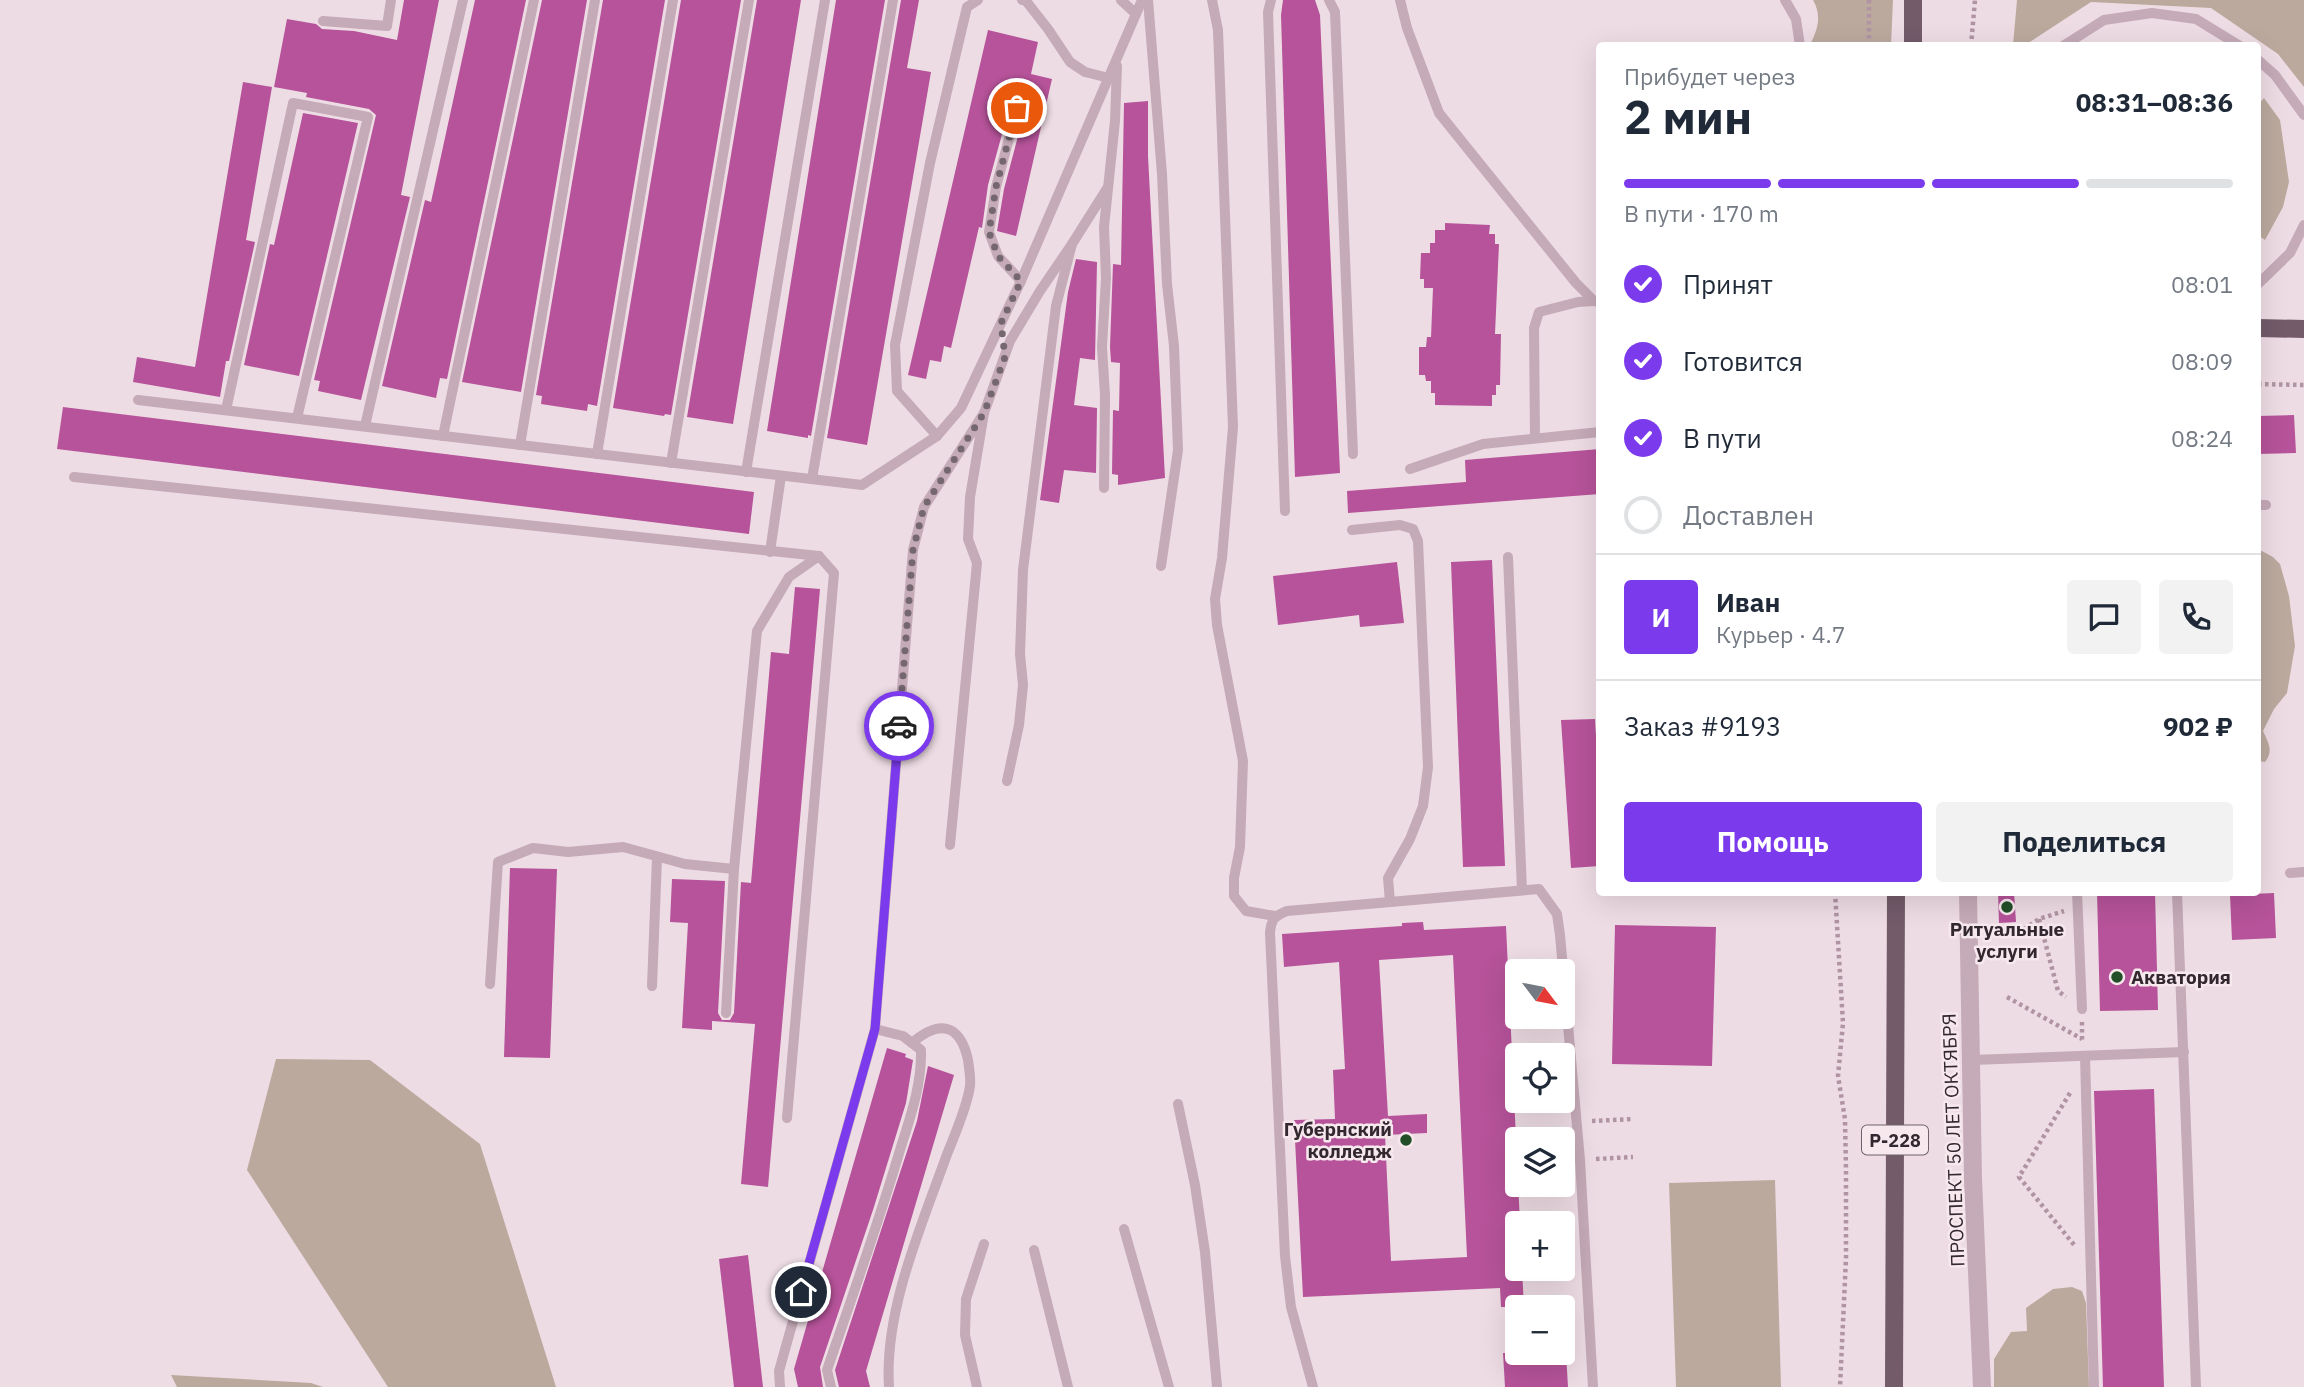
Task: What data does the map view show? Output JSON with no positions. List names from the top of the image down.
{
  "streets": {
    "main road": ["Р-228"],
    "street": ["ПРОСПЕКТ 50 ЛЕТ ОКТЯБРЯ"]
  },
  "places": ["Ритуальные услуги", "Акватория", "Губернский колледж"],
  "north": "bottom right",
  "page": {
    "heading": ["2 мин", "Прибудет через", "08:31–08:36"],
    "panel": [
      "Иван",
      "Курьер · 4.7",
      "Заказ #9193",
      "902 ₽"
    ],
    "bar": "В пути · 170 m",
    "list": [
      ["Принят", "08:01"],
      ["Готовится", "08:09"],
      ["В пути", "08:24"],
      "Доставлен"
    ],
    "round": "И",
    "buttons": ["Помощь", "Поделиться"],
    "map_buttons": ["+", "−"]
  }
}
